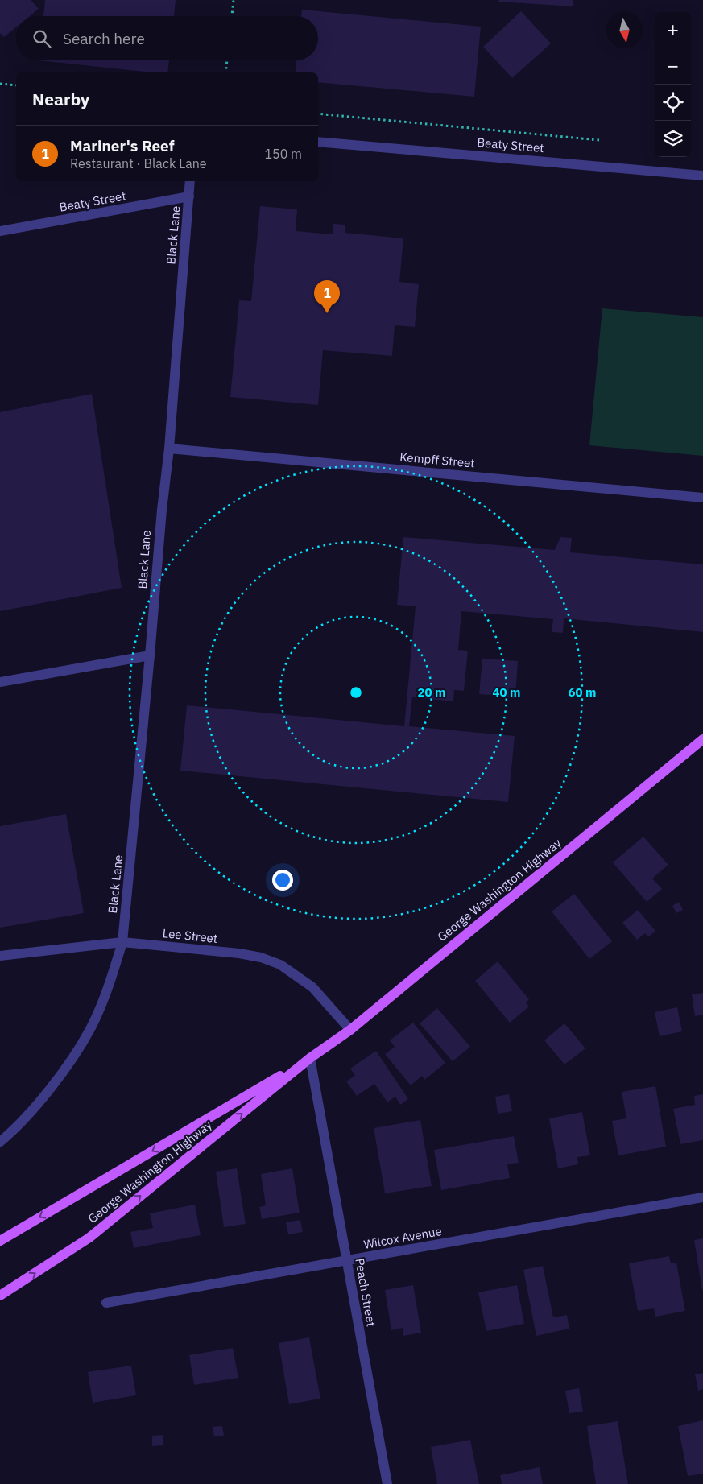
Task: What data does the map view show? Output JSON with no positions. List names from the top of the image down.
{
  "streets": {
    "main road": ["George Washington Highway"],
    "street": [
      "Beaty Street",
      "Black Lane",
      "Kempff Street",
      "Lee Street",
      "Wilcox Avenue",
      "Peach Street"
    ]
  },
  "crossings": [
    ["Beaty Street", "Black Lane"],
    ["Black Lane", "Kempff Street"],
    ["Black Lane", "Lee Street"],
    ["George Washington Highway", "Lee Street"],
    ["George Washington Highway", "Peach Street"],
    ["Wilcox Avenue", "Peach Street"]
  ],
  "north": "bottom",
  "page": {
    "map_buttons": ["+", "−"],
    "search": "Search here",
    "heading": "Nearby",
    "list": [
      {
        "mark": "1",
        "name": "Mariner's Reef",
        "note": "Restaurant · Black Lane",
        "value": "150 m"
      }
    ],
    "pins": "1"
  },
  "rings": ["20 m", "40 m", "60 m"]
}
